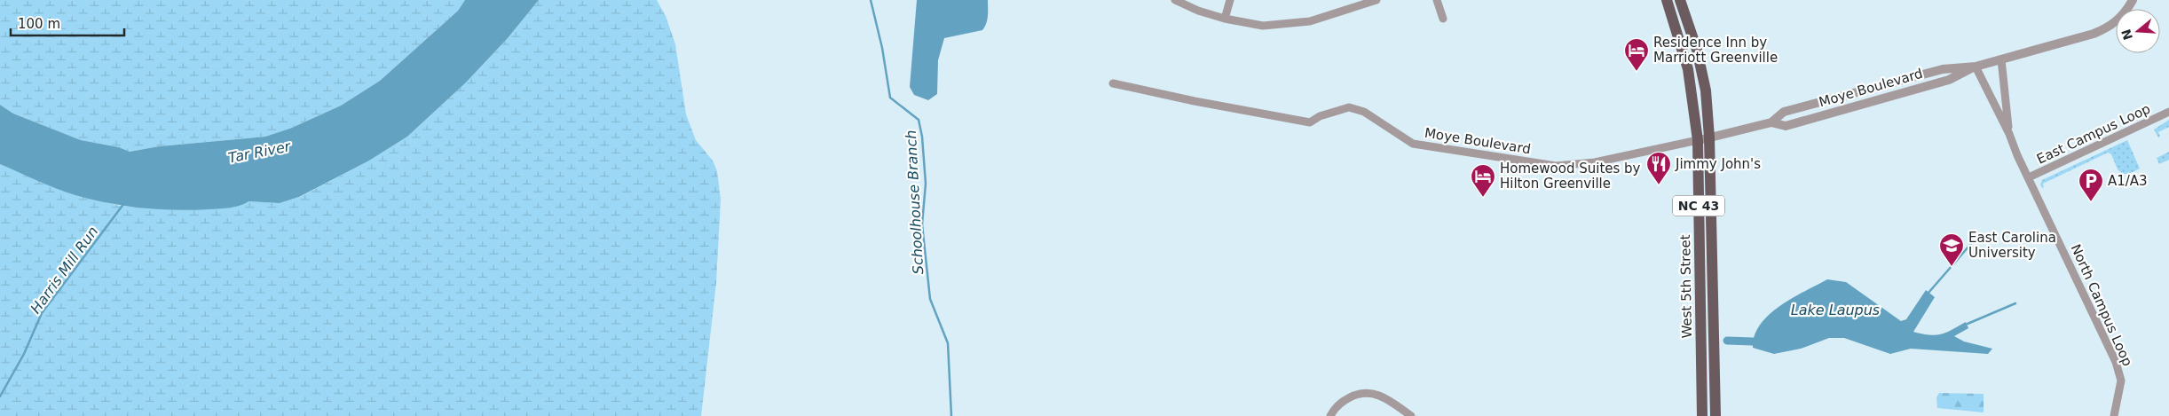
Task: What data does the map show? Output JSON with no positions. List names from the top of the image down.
{
  "streets": {
    "main road": ["NC 43", "West 5th Street"],
    "street": ["Moye Boulevard", "East Campus Loop", "North Campus Loop"]
  },
  "crossings": [
    ["Moye Boulevard", "West 5th Street"],
    ["Moye Boulevard", "North Campus Loop"],
    ["East Campus Loop", "North Campus Loop"]
  ],
  "water": [
    "Tar River",
    "Schoolhouse Branch",
    "Harris Mill Run",
    "Lake Laupus"
  ],
  "places": {
    "hotel": ["Residence Inn by Marriott Greenville", "Homewood Suites by Hilton Greenville"],
    "restaurant": ["Jimmy John's"],
    "parking": ["A1/A3"],
    "school or university": ["East Carolina University"]
  },
  "scale_bar": "100 m",
  "north": "left"
}
